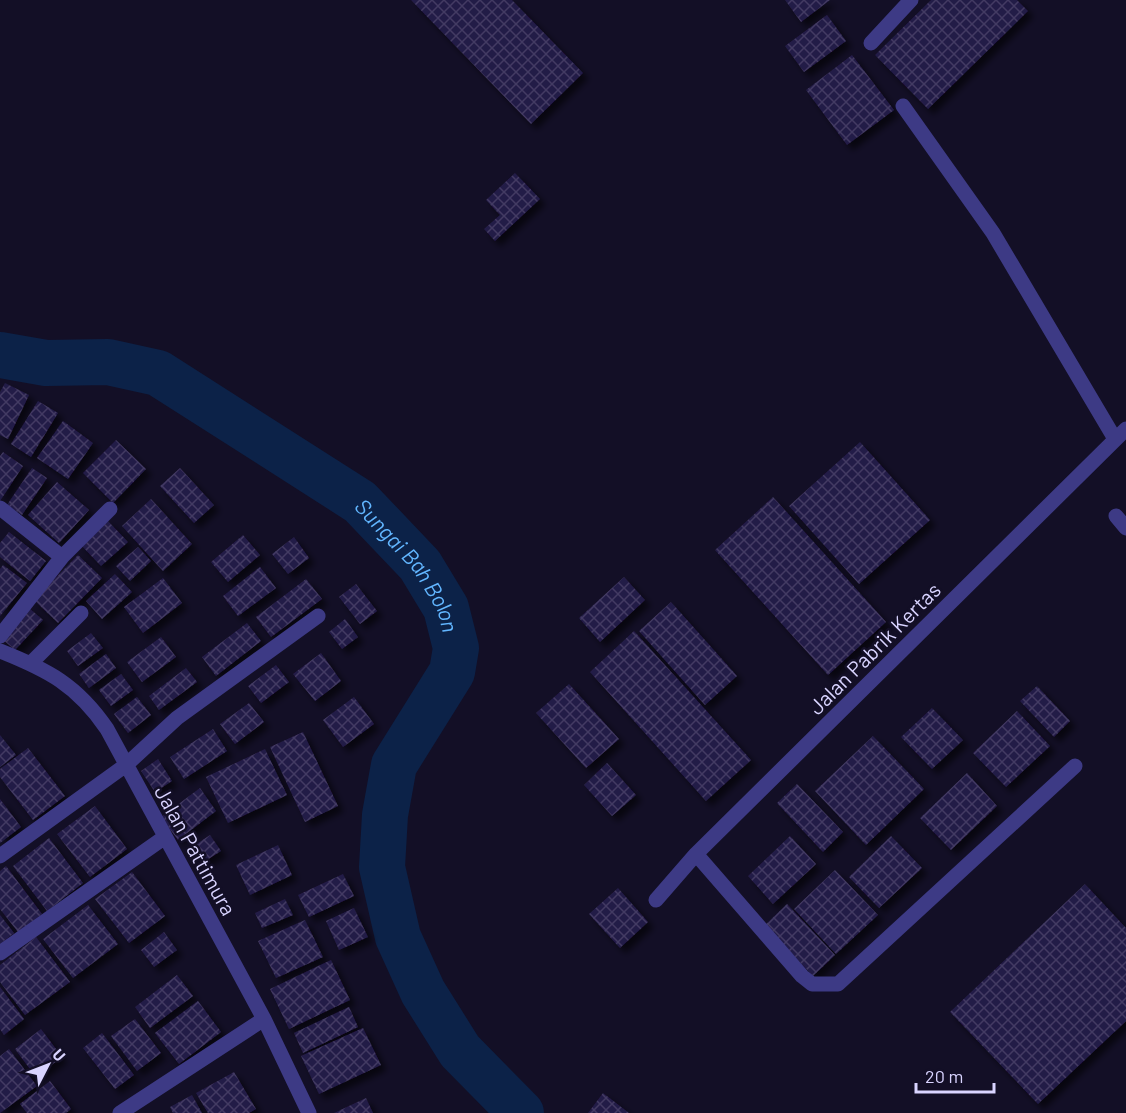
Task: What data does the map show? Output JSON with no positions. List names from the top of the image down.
{
  "streets": {
    "street": ["Jalan Pabrik Kertas", "Jalan Pattimura"]
  },
  "water": ["Sungai Bah Bolon"],
  "scale_bar": "20 m",
  "north": "top right"
}
